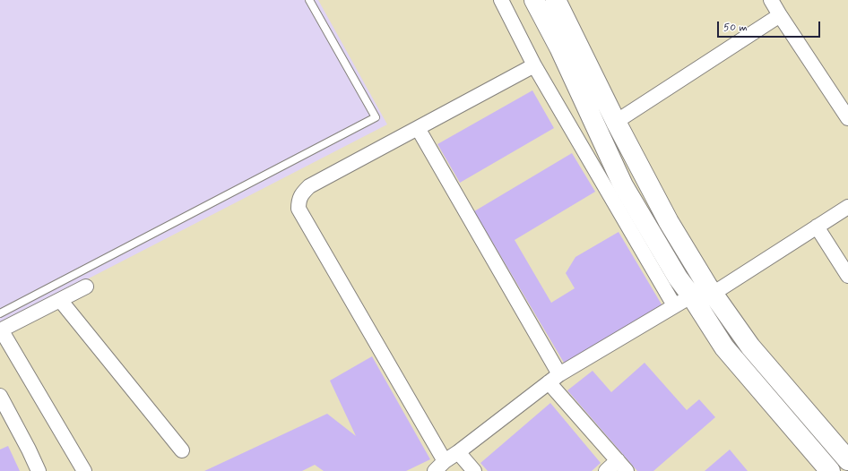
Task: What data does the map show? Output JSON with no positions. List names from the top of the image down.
{
  "scale_bar": "50 m"
}
